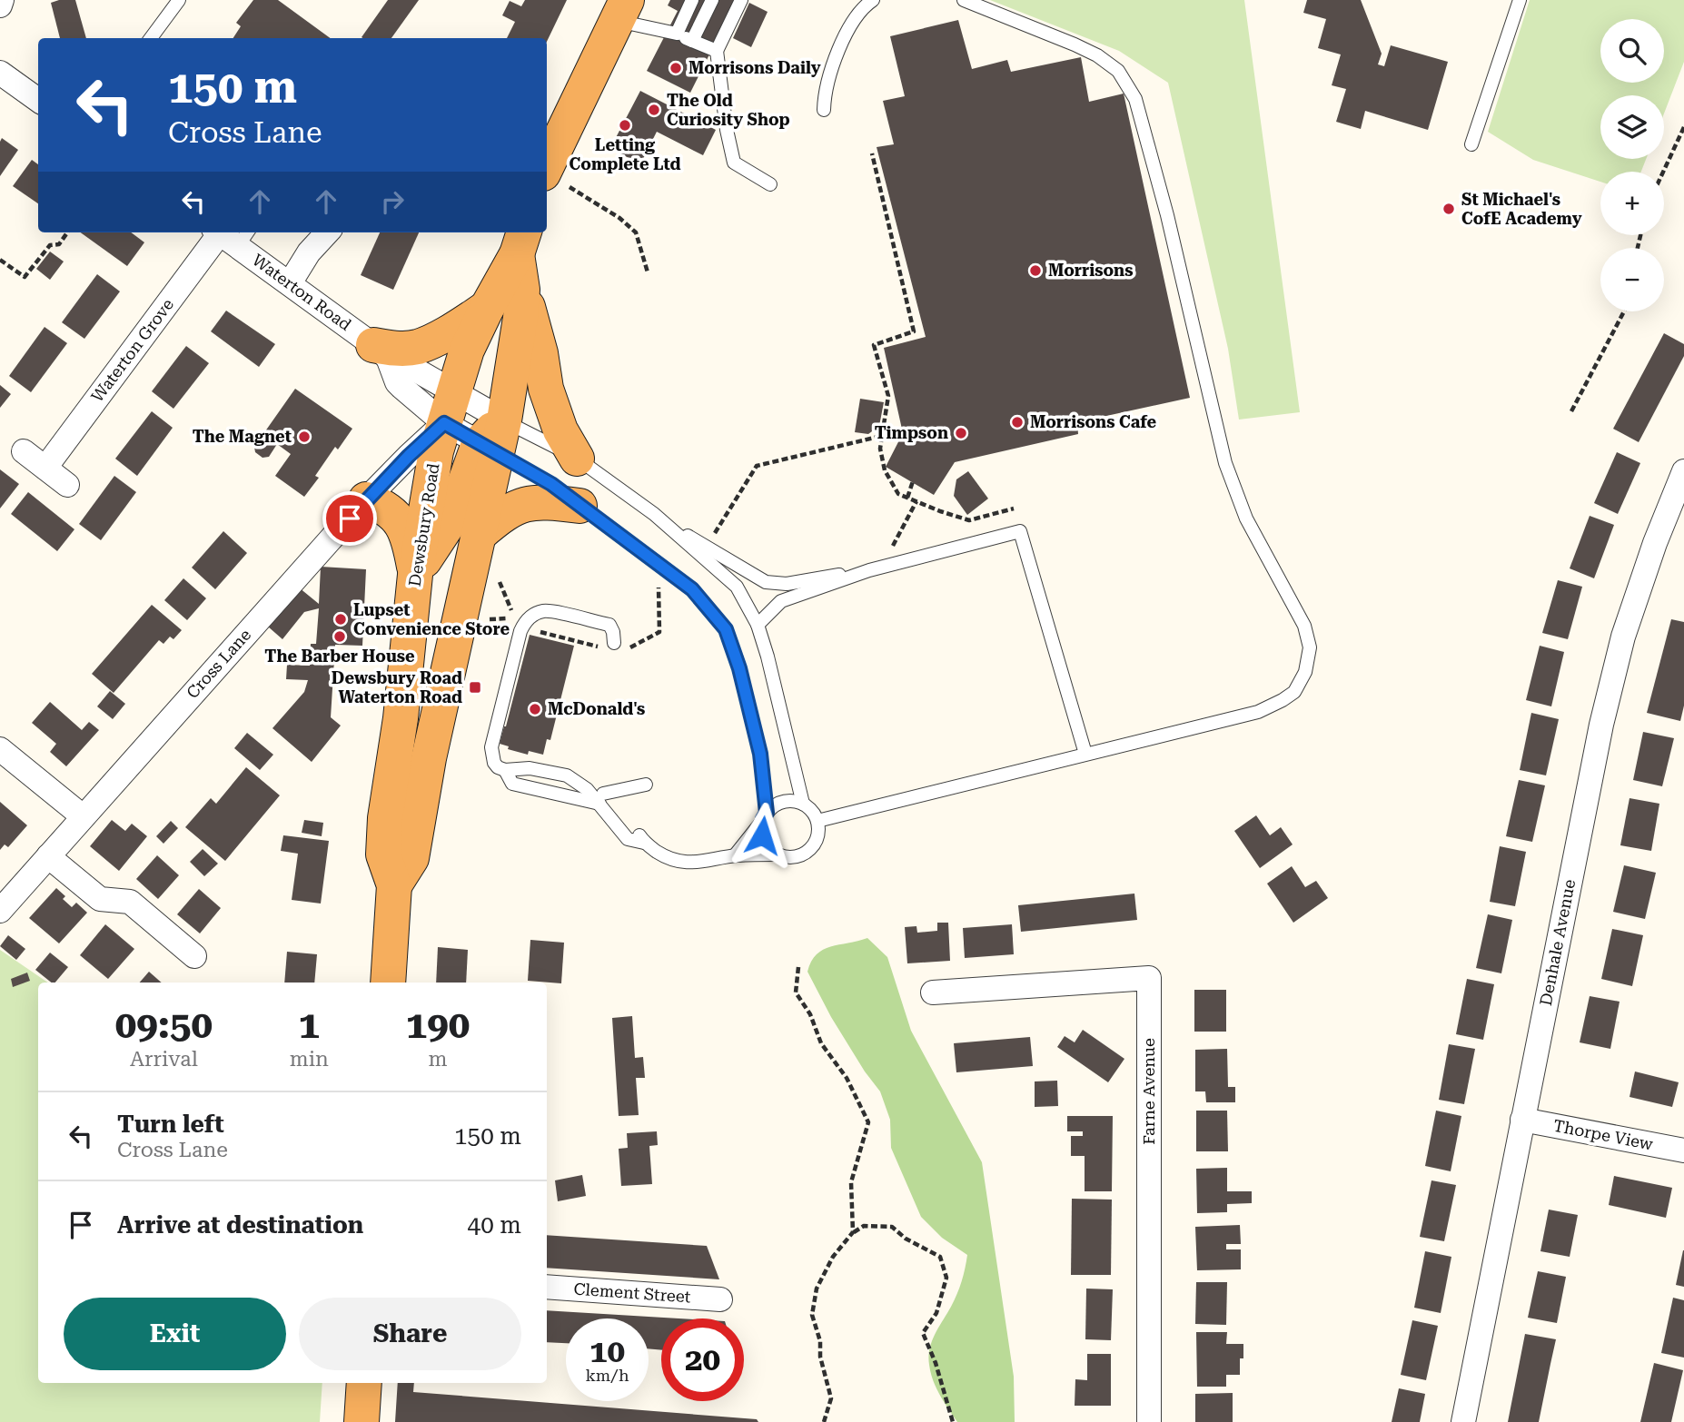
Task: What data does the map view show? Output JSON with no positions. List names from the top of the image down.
{
  "streets": {
    "highway": ["Dewsbury Road"],
    "street": [
      "Waterton Road",
      "Waterton Grove",
      "Cross Lane",
      "Denhale Avenue",
      "Farne Avenue",
      "Thorpe View",
      "Clement Street"
    ]
  },
  "crossings": [
    ["Waterton Road", "Waterton Grove"],
    ["Waterton Road", "Dewsbury Road"],
    ["Waterton Road", "Cross Lane"],
    ["Dewsbury Road", "Cross Lane"],
    ["Denhale Avenue", "Thorpe View"]
  ],
  "places": {
    "other": [
      "Morrisons Daily",
      "The Old Curiosity Shop",
      "Letting Complete Ltd",
      "St Michael's CofE Academy",
      "Morrisons",
      "Morrisons Cafe",
      "Timpson",
      "The Magnet",
      "Lupset Convenience Store",
      "The Barber House",
      "McDonald's"
    ],
    "transit": ["Dewsbury Road Waterton Road"]
  },
  "page": {
    "map_buttons": ["+", "−"],
    "turn": ["150 m", "Cross Lane"],
    "eta": [
      "09:50",
      "Arrival",
      "1",
      "min",
      "190",
      "m"
    ],
    "list": [
      {
        "name": "Turn left",
        "note": "Cross Lane",
        "value": "150 m"
      },
      {
        "name": "Arrive at destination",
        "value": "40 m"
      }
    ],
    "buttons": ["Exit", "Share"],
    "speed": "10 km/h",
    "limit": "20"
  }
}
